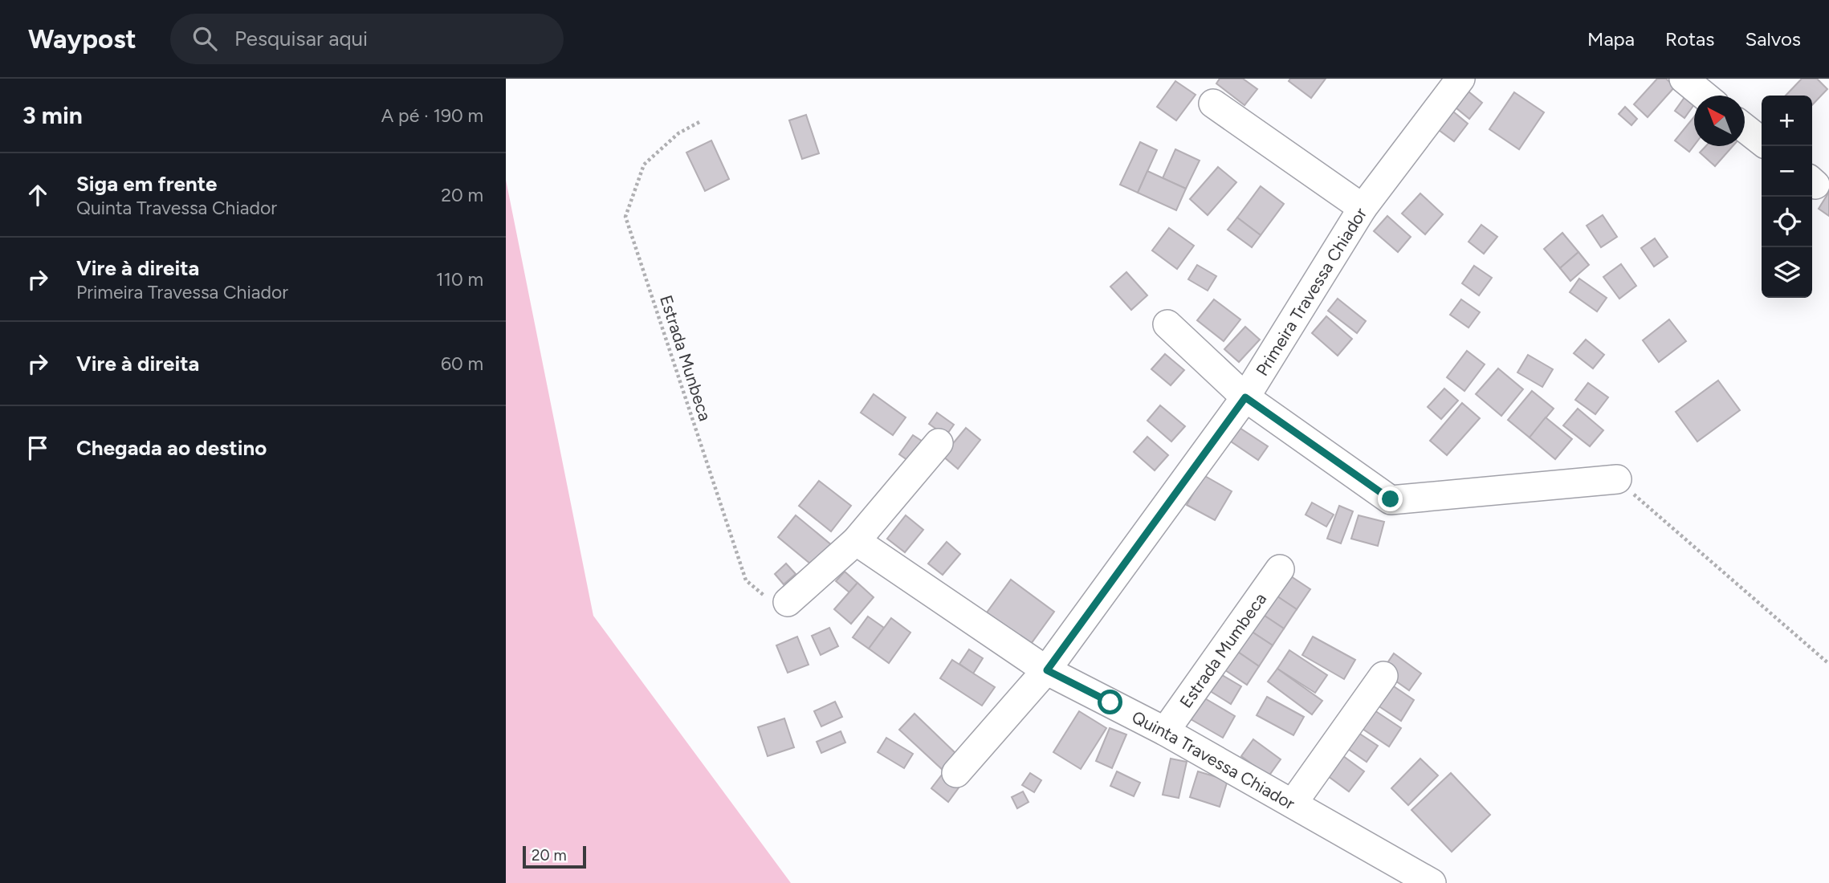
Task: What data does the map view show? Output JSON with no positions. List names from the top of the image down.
{
  "streets": {
    "street": ["Primeira Travessa Chiador", "Estrada Mumbeca", "Quinta Travessa Chiador"],
    "path": ["Estrada Munbeca"]
  },
  "crossings": [
    ["Primeira Travessa Chiador", "Quinta Travessa Chiador"],
    ["Estrada Mumbeca", "Quinta Travessa Chiador"]
  ],
  "scale_bar": "20 m",
  "north": "top left",
  "page": {
    "header": "Waypost",
    "search": "Pesquisar aqui",
    "nav": ["Mapa", "Rotas", "Salvos"],
    "heading": ["3 min", "A pé · 190 m"],
    "map_buttons": ["+", "−"],
    "list": [
      ["Siga em frente", "Quinta Travessa Chiador", "20 m"],
      ["Vire à direita", "Primeira Travessa Chiador", "110 m"],
      ["Vire à direita", "60 m"],
      "Chegada ao destino"
    ],
    "scale": "20 m"
  }
}
